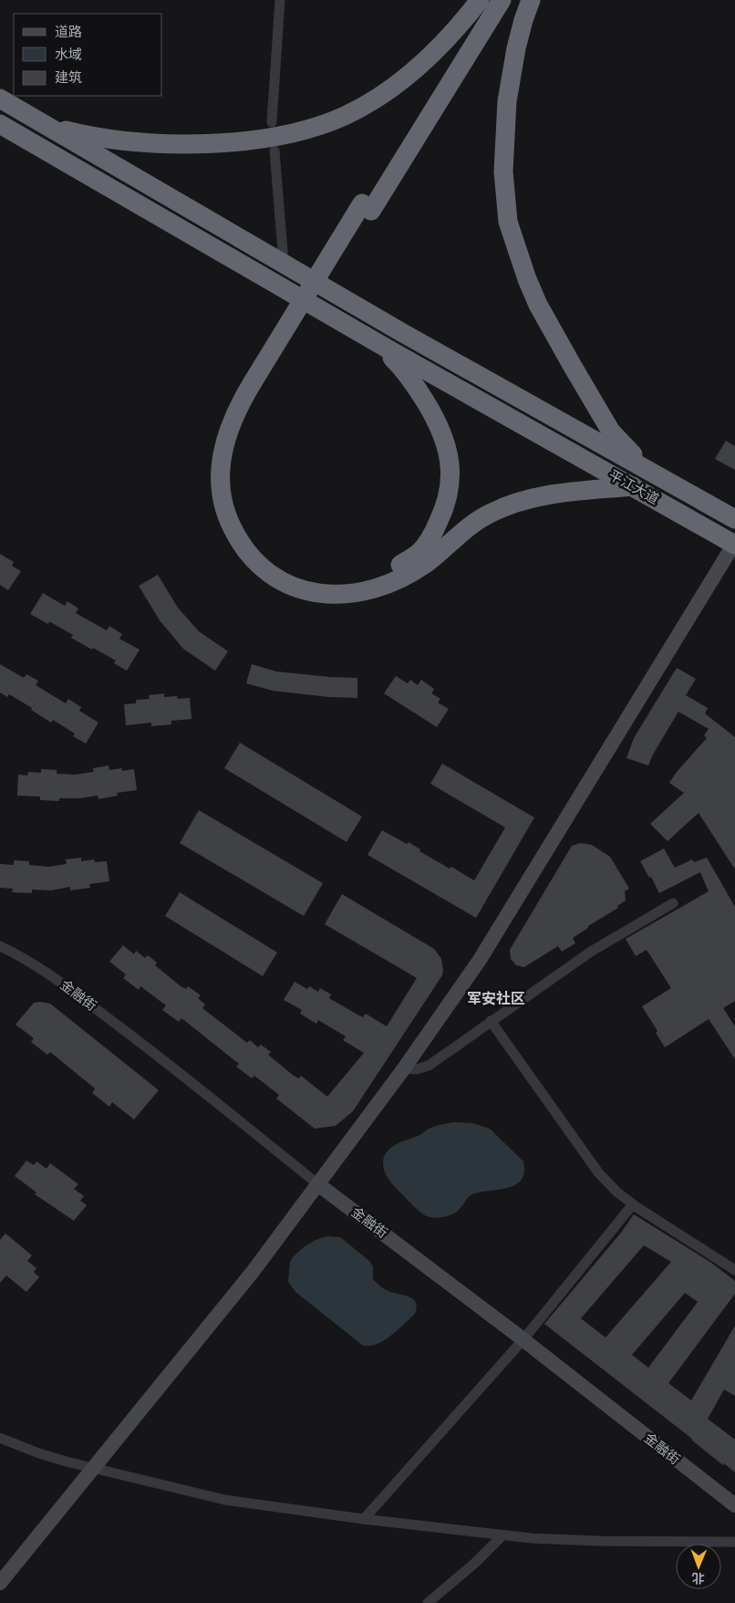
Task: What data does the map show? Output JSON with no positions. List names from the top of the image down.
{
  "streets": {
    "highway": ["平江大道"],
    "street": ["金融街"]
  },
  "districts": ["军安社区"],
  "legend": ["道路", "水域", "建筑"],
  "north": "bottom"
}
